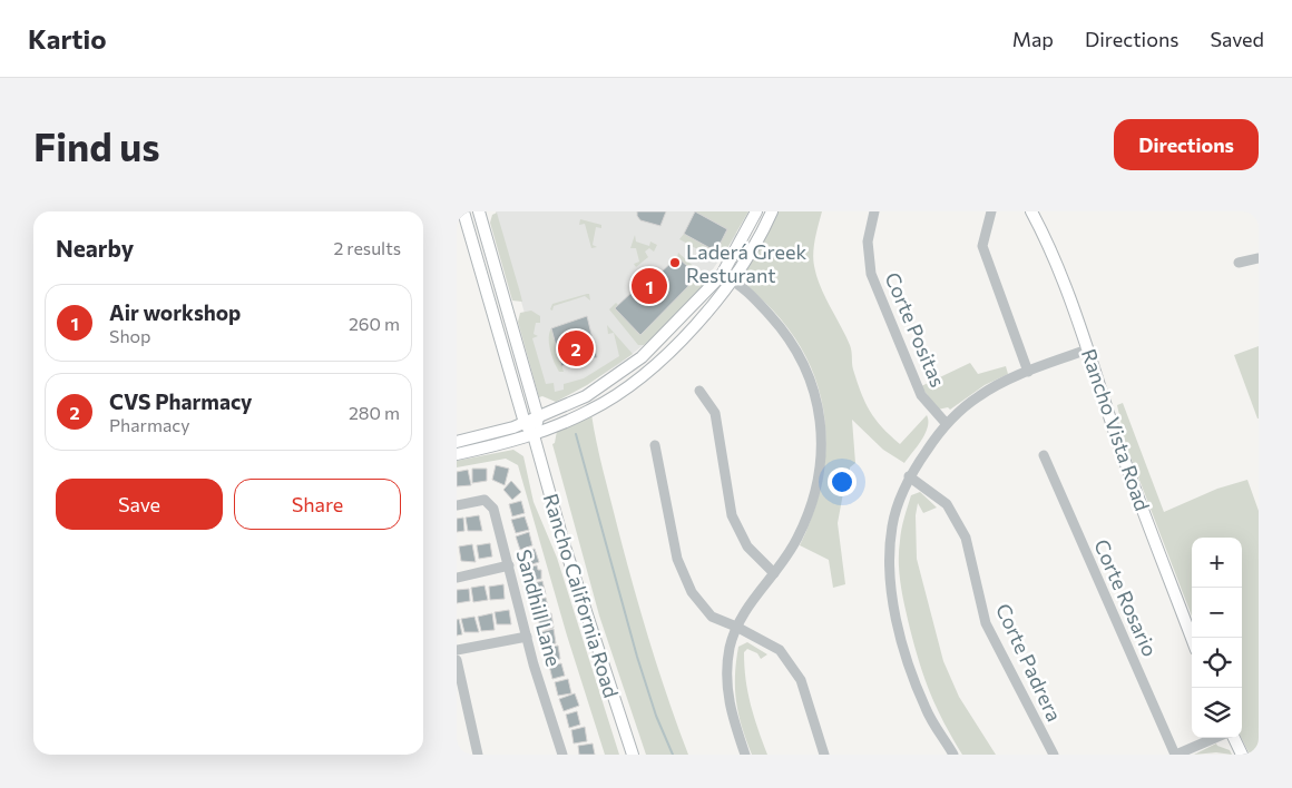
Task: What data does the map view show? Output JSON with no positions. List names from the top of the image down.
{
  "streets": {
    "main road": ["Rancho Vista Road", "Rancho California Road"],
    "street": [
      "Corte Positas",
      "Corte Rosario",
      "Sandhill Lane",
      "Corte Padrera"
    ]
  },
  "places": ["Laderá Greek Resturant"],
  "page": {
    "header": "Kartio",
    "nav": ["Map", "Directions", "Saved"],
    "buttons": [
      "Directions",
      ["Save", "Share"]
    ],
    "title": "Find us",
    "heading": ["Nearby", "2 results"],
    "pins": ["1", "2"],
    "list": [
      {
        "mark": "1",
        "name": "Air workshop",
        "note": "Shop",
        "value": "260 m"
      },
      {
        "mark": "2",
        "name": "CVS Pharmacy",
        "note": "Pharmacy",
        "value": "280 m"
      }
    ],
    "map_buttons": ["+", "−"]
  }
}
